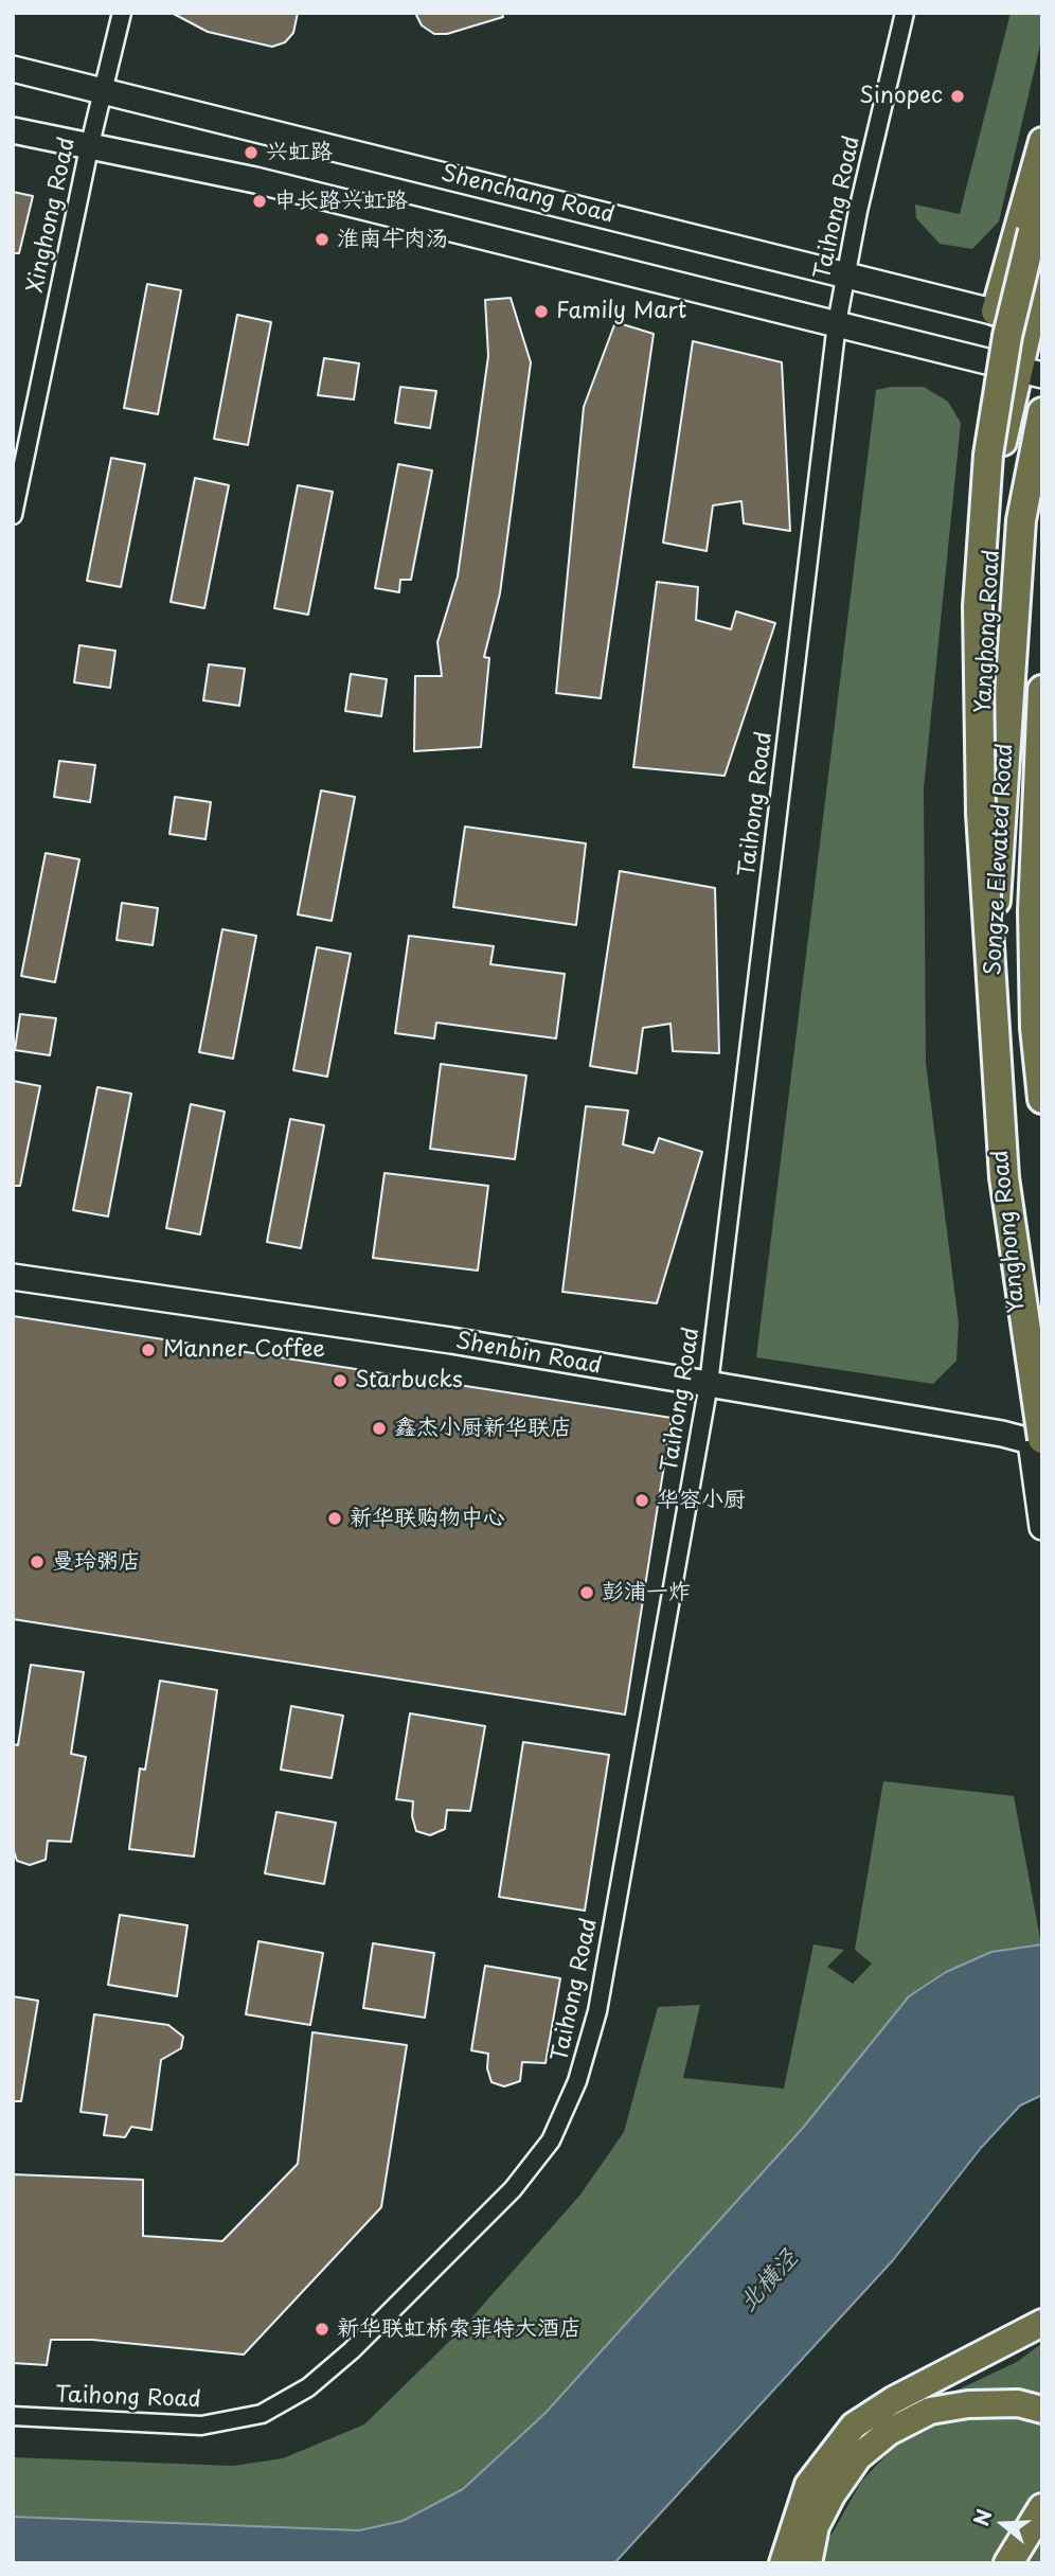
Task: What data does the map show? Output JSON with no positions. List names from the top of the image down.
{
  "streets": {
    "highway": ["Songze Elevated Road"],
    "main road": ["Shenchang Road", "Yanghong Road", "Shenbin Road"],
    "street": ["Taihong Road", "Xinghong Road"]
  },
  "crossings": [
    ["Shenchang Road", "Taihong Road"],
    ["Shenchang Road", "Xinghong Road"],
    ["Shenchang Road", "Yanghong Road"],
    ["Taihong Road", "Shenbin Road"],
    ["Yanghong Road", "Songze Elevated Road"],
    ["Yanghong Road", "Shenbin Road"],
    ["Songze Elevated Road", "Shenbin Road"]
  ],
  "water": ["北横泾"],
  "places": [
    "Sinopec",
    "兴虹路",
    "申长路兴虹路",
    "淮南牛肉汤",
    "Family Mart",
    "Manner Coffee",
    "Starbucks",
    "鑫杰小厨新华联店",
    "华容小厨",
    "新华联购物中心",
    "曼玲粥店",
    "彭浦一炸",
    "新华联虹桥索菲特大酒店"
  ],
  "north": "left"
}
